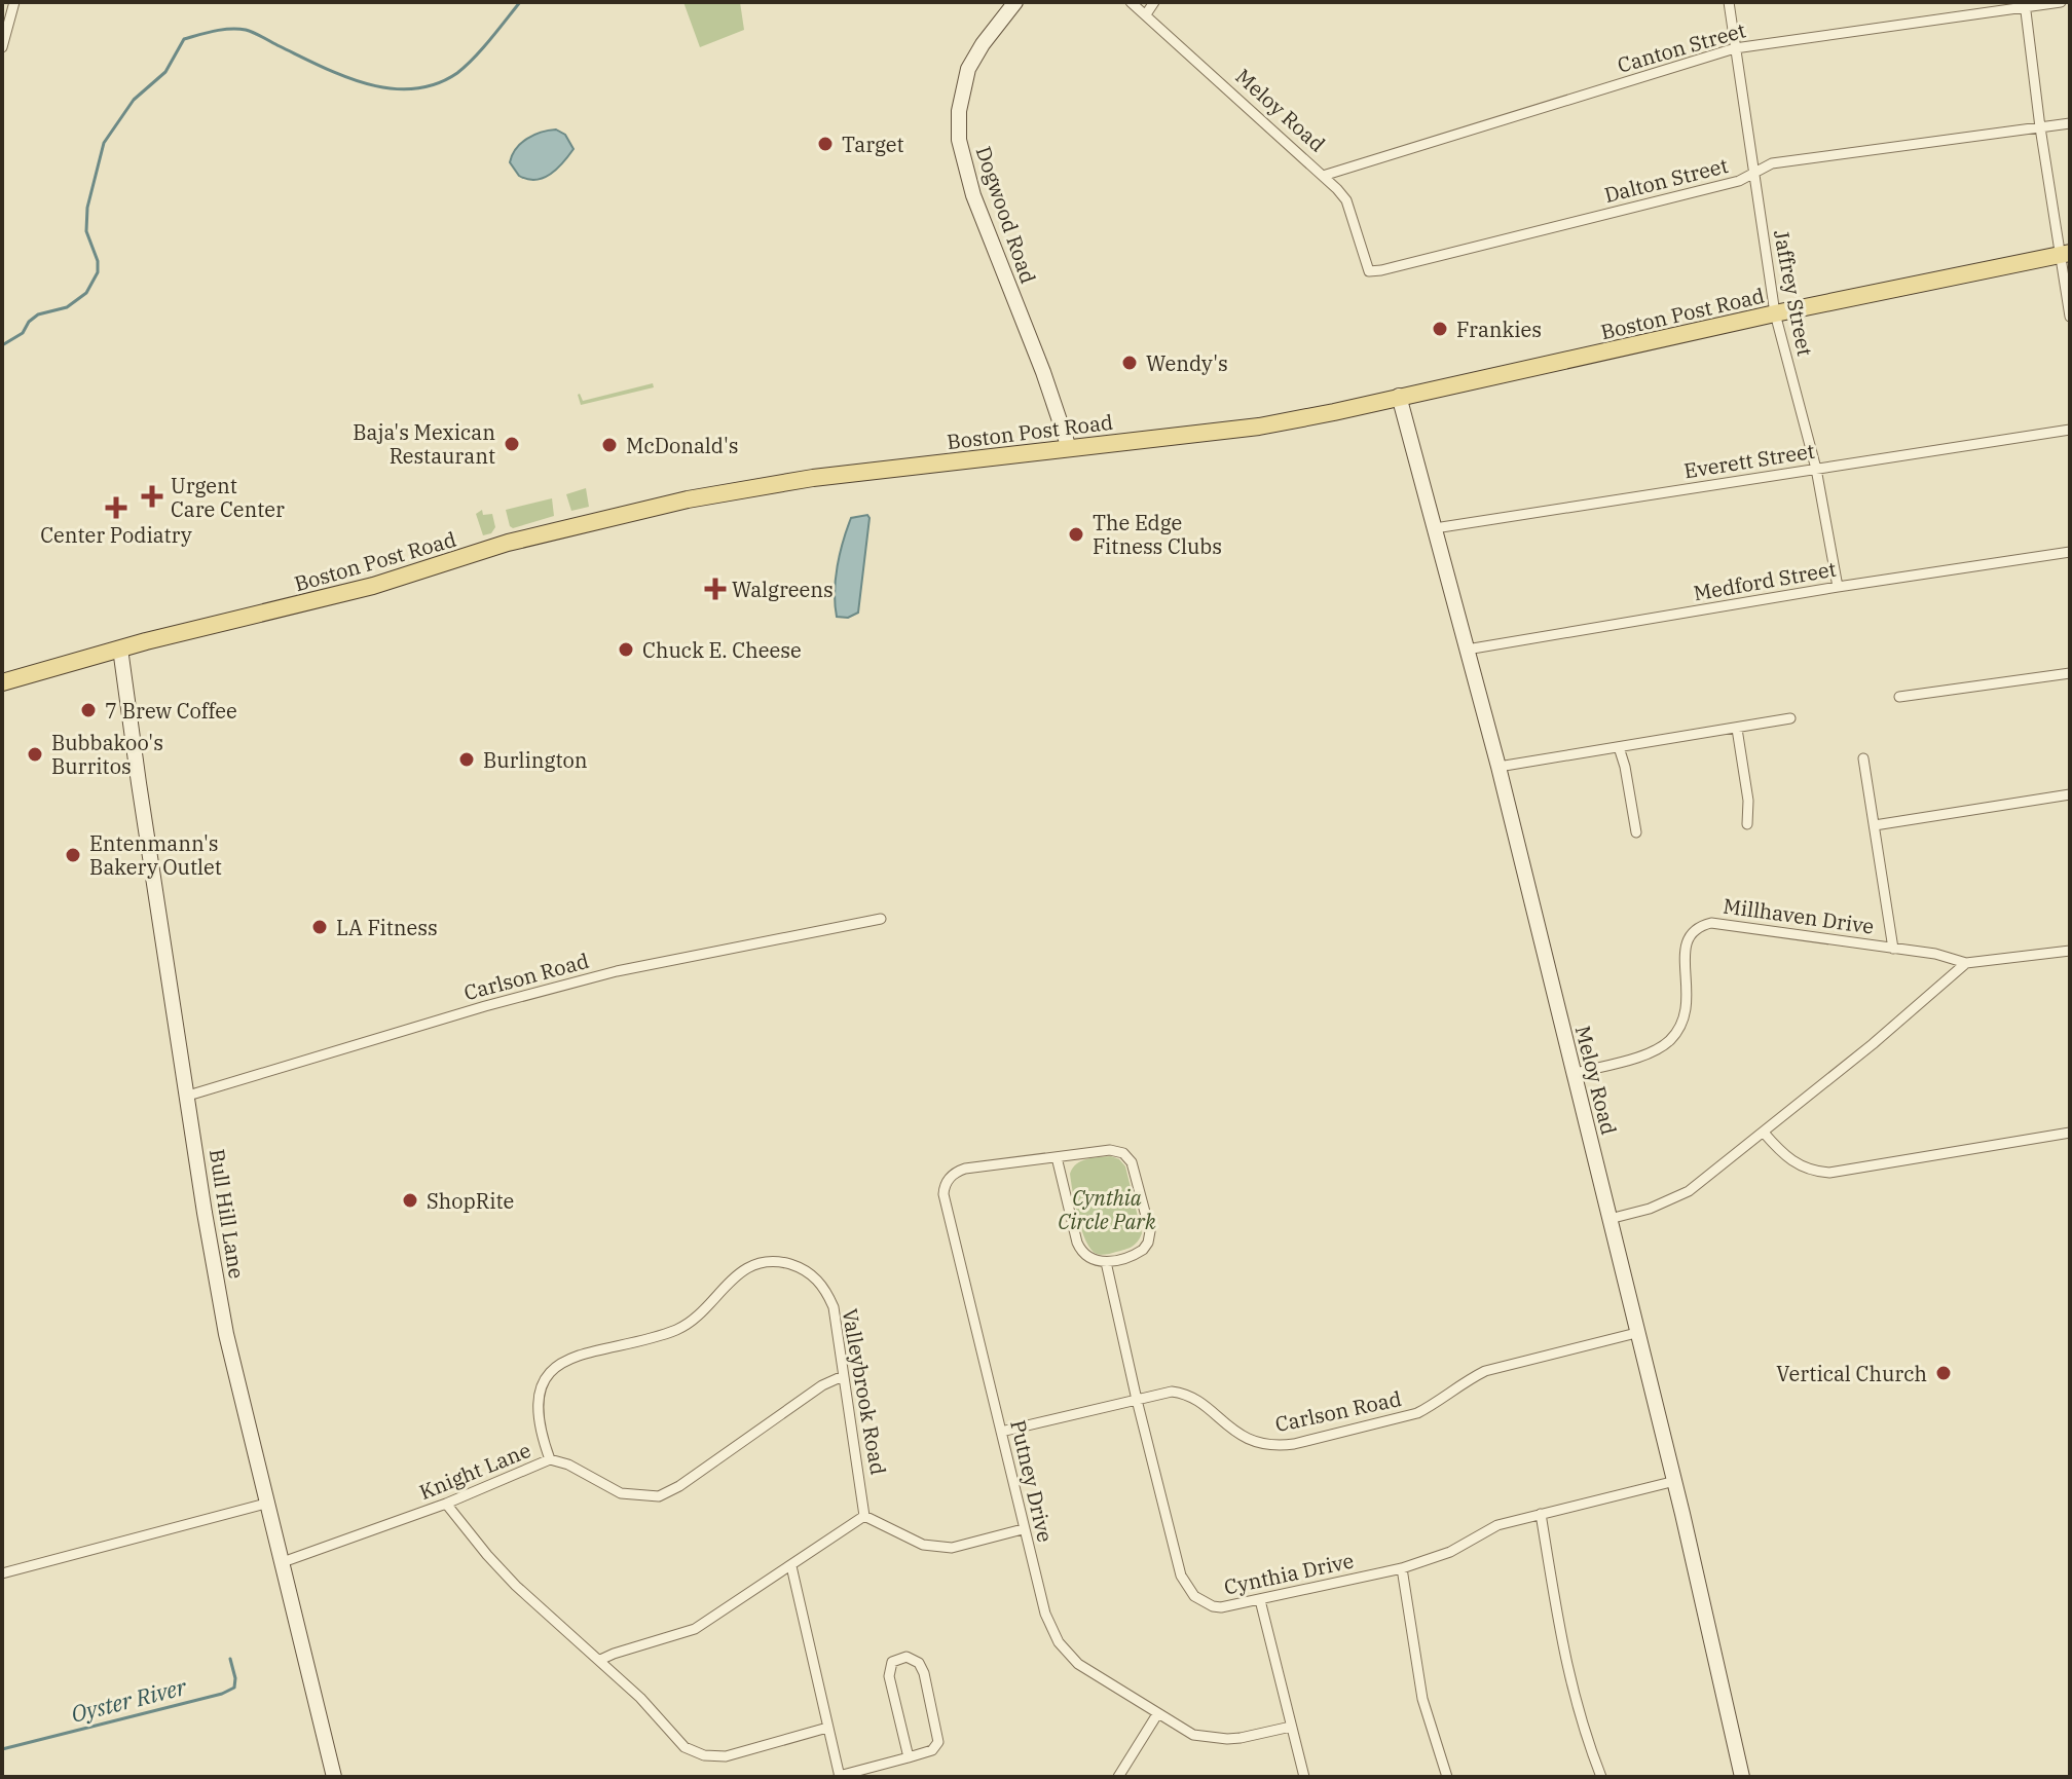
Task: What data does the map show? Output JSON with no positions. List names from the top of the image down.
{
  "streets": {
    "main road": [
      "Meloy Road",
      "Dogwood Road",
      "Boston Post Road",
      "Bull Hill Lane"
    ],
    "street": [
      "Canton Street",
      "Dalton Street",
      "Jaffrey Street",
      "Everett Street",
      "Medford Street",
      "Millhaven Drive",
      "Carlson Road",
      "Valleybrook Road",
      "Knight Lane",
      "Putney Drive",
      "Cynthia Drive"
    ]
  },
  "crossings": [
    ["Canton Street", "Meloy Road"],
    ["Canton Street", "Jaffrey Street"],
    ["Meloy Road", "Dalton Street"],
    ["Meloy Road", "Boston Post Road"],
    ["Meloy Road", "Everett Street"],
    ["Meloy Road", "Medford Street"],
    ["Meloy Road", "Millhaven Drive"],
    ["Meloy Road", "Carlson Road"],
    ["Meloy Road", "Cynthia Drive"],
    ["Dalton Street", "Jaffrey Street"],
    ["Dogwood Road", "Boston Post Road"],
    ["Jaffrey Street", "Boston Post Road"],
    ["Jaffrey Street", "Everett Street"],
    ["Jaffrey Street", "Medford Street"],
    ["Boston Post Road", "Bull Hill Lane"],
    ["Carlson Road", "Bull Hill Lane"],
    ["Carlson Road", "Putney Drive"],
    ["Carlson Road", "Cynthia Drive"],
    ["Bull Hill Lane", "Knight Lane"],
    ["Valleybrook Road", "Knight Lane"]
  ],
  "water": ["Oyster River"],
  "parks": ["Cynthia Circle Park"],
  "places": {
    "other": [
      "Target",
      "Frankies",
      "Wendy's",
      "Baja's Mexican Restaurant",
      "McDonald's",
      "The Edge Fitness Clubs",
      "Chuck E. Cheese",
      "7 Brew Coffee",
      "Bubbakoo's Burritos",
      "Burlington",
      "Entenmann's Bakery Outlet",
      "LA Fitness",
      "ShopRite",
      "Vertical Church"
    ],
    "health": ["Urgent Care Center", "Center Podiatry", "Walgreens"]
  }
}
